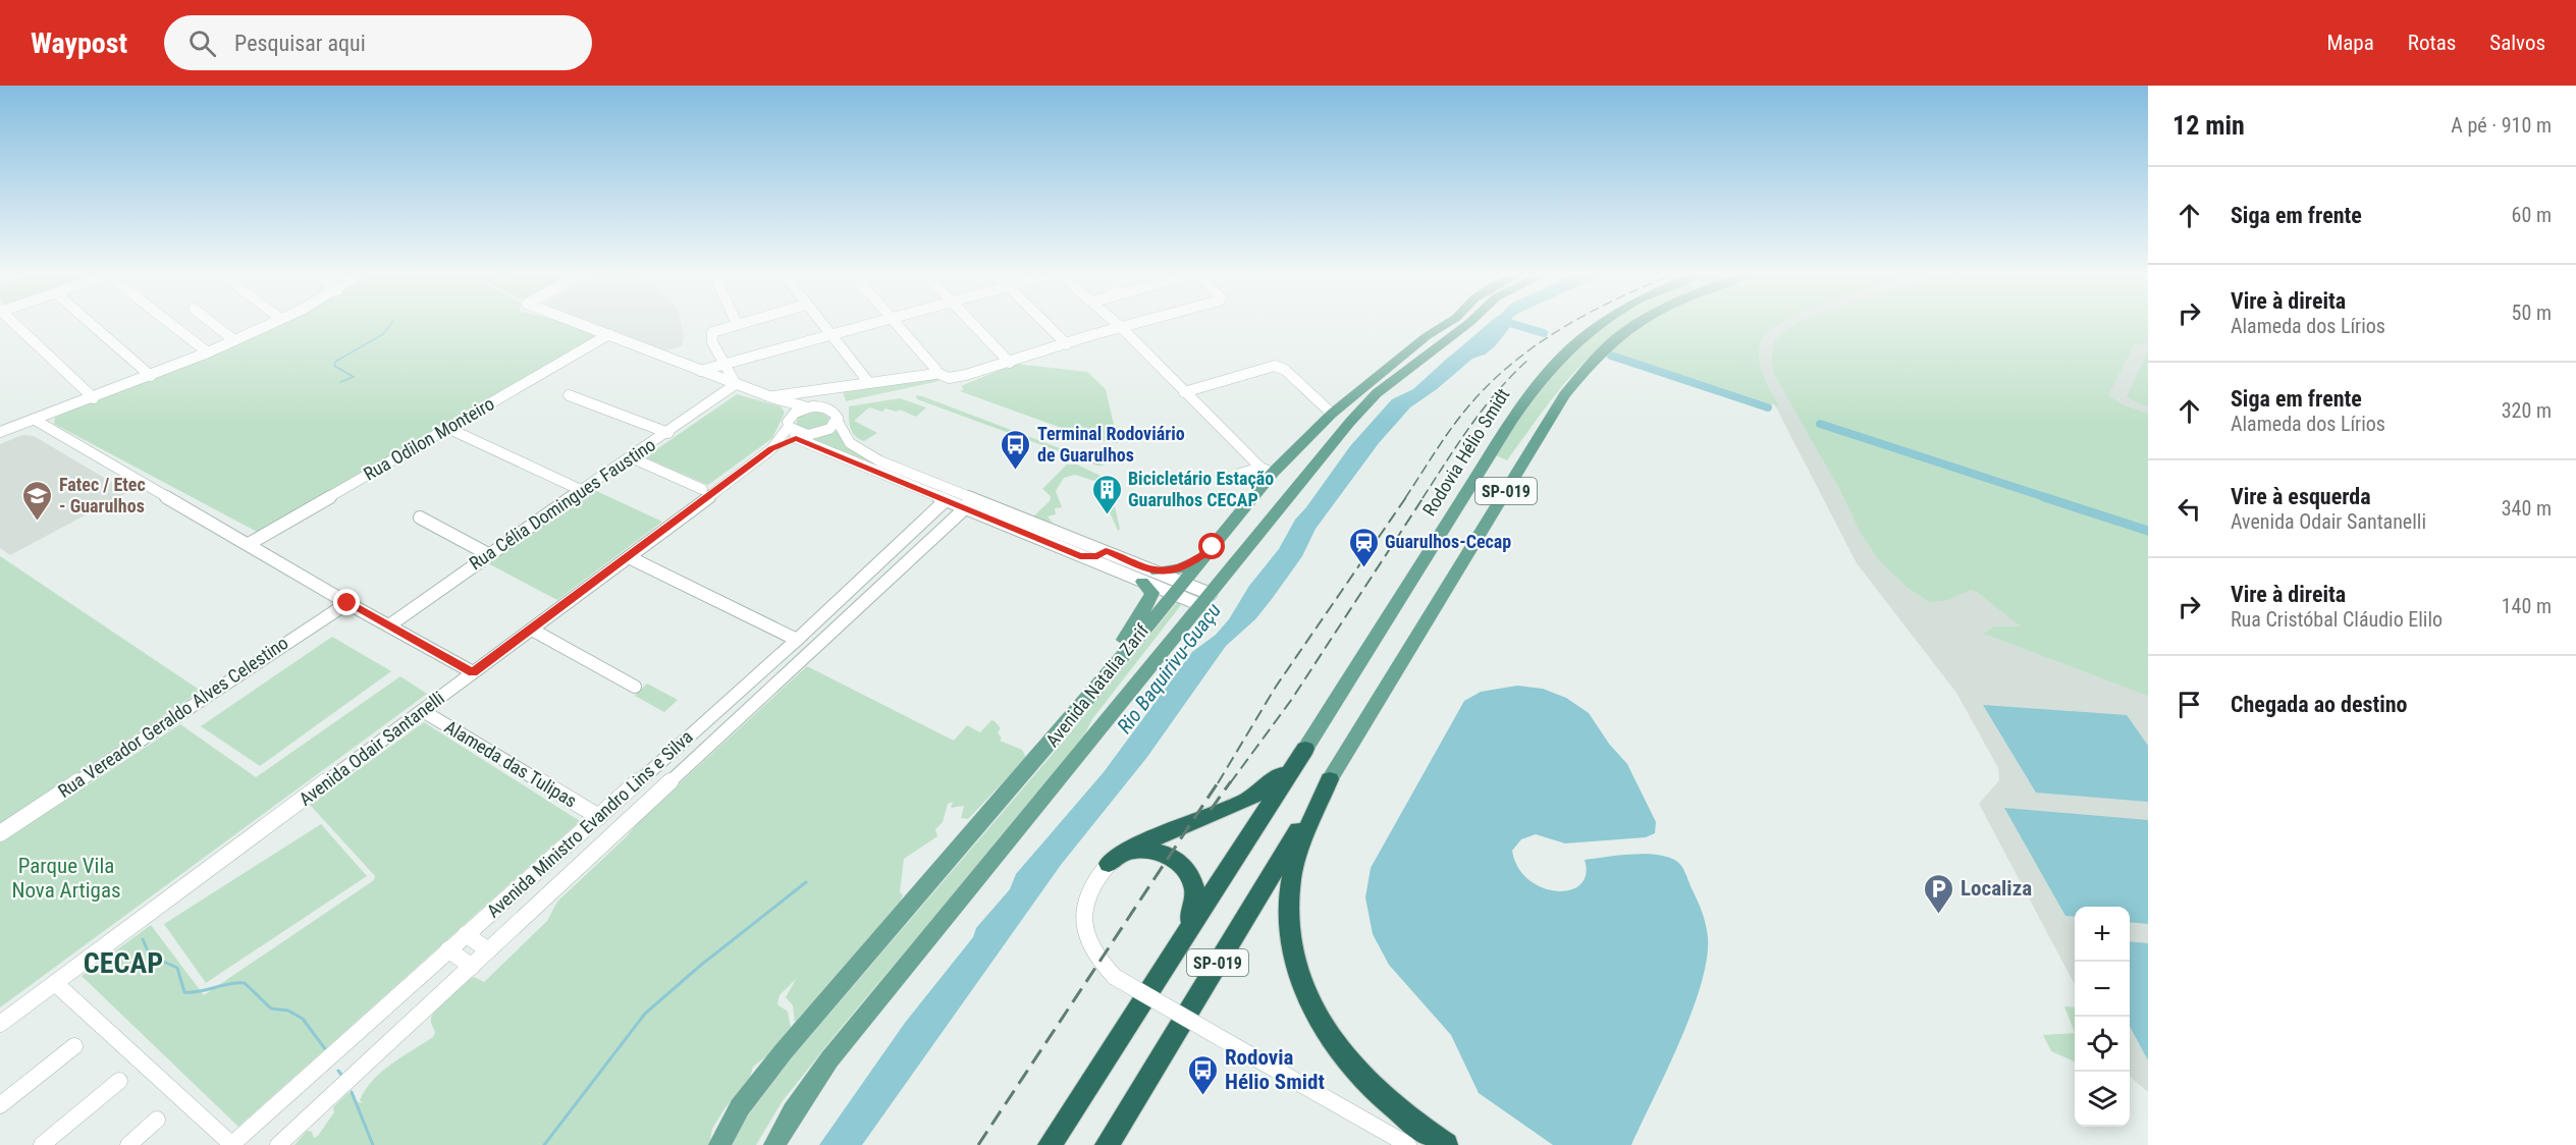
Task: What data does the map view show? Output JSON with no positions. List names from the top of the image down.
{
  "streets": {
    "highway": ["Rodovia Hélio Smidt", "SP-019"],
    "main road": ["Avenida Natalia Zarif"],
    "street": [
      "Rua Odilon Monteiro",
      "Rua Célia Domingues Faustino",
      "Rua Vereador Geraldo Alves Celestino",
      "Avenida Odair Santanelli",
      "Alameda das Tulipas",
      "Avenida Ministro Evandro Lins e Silva"
    ]
  },
  "crossings": [
    ["Avenida Odair Santanelli", "Alameda das Tulipas"],
    ["Alameda das Tulipas", "Avenida Ministro Evandro Lins e Silva"]
  ],
  "districts": ["CECAP"],
  "water": ["Rio Baquirivu-Guaçu"],
  "parks": ["Parque Vila Nova Artigas"],
  "places": {
    "bus stop": ["Terminal Rodoviário de Guarulhos", "Rodovia Hélio Smidt"],
    "building": ["Bicicletário Estação Guarulhos CECAP"],
    "school or university": ["Fatec / Etec - Guarulhos"],
    "station": ["Guarulhos-Cecap"],
    "parking": ["Localiza"]
  },
  "page": {
    "header": "Waypost",
    "search": "Pesquisar aqui",
    "nav": ["Mapa", "Rotas", "Salvos"],
    "heading": ["12 min", "A pé · 910 m"],
    "list": [
      ["Siga em frente", "60 m"],
      ["Vire à direita", "Alameda dos Lírios", "50 m"],
      ["Siga em frente", "Alameda dos Lírios", "320 m"],
      ["Vire à esquerda", "Avenida Odair Santanelli", "340 m"],
      ["Vire à direita", "Rua Cristóbal Cláudio Elilo", "140 m"],
      "Chegada ao destino"
    ],
    "map_buttons": ["+", "−"]
  }
}
